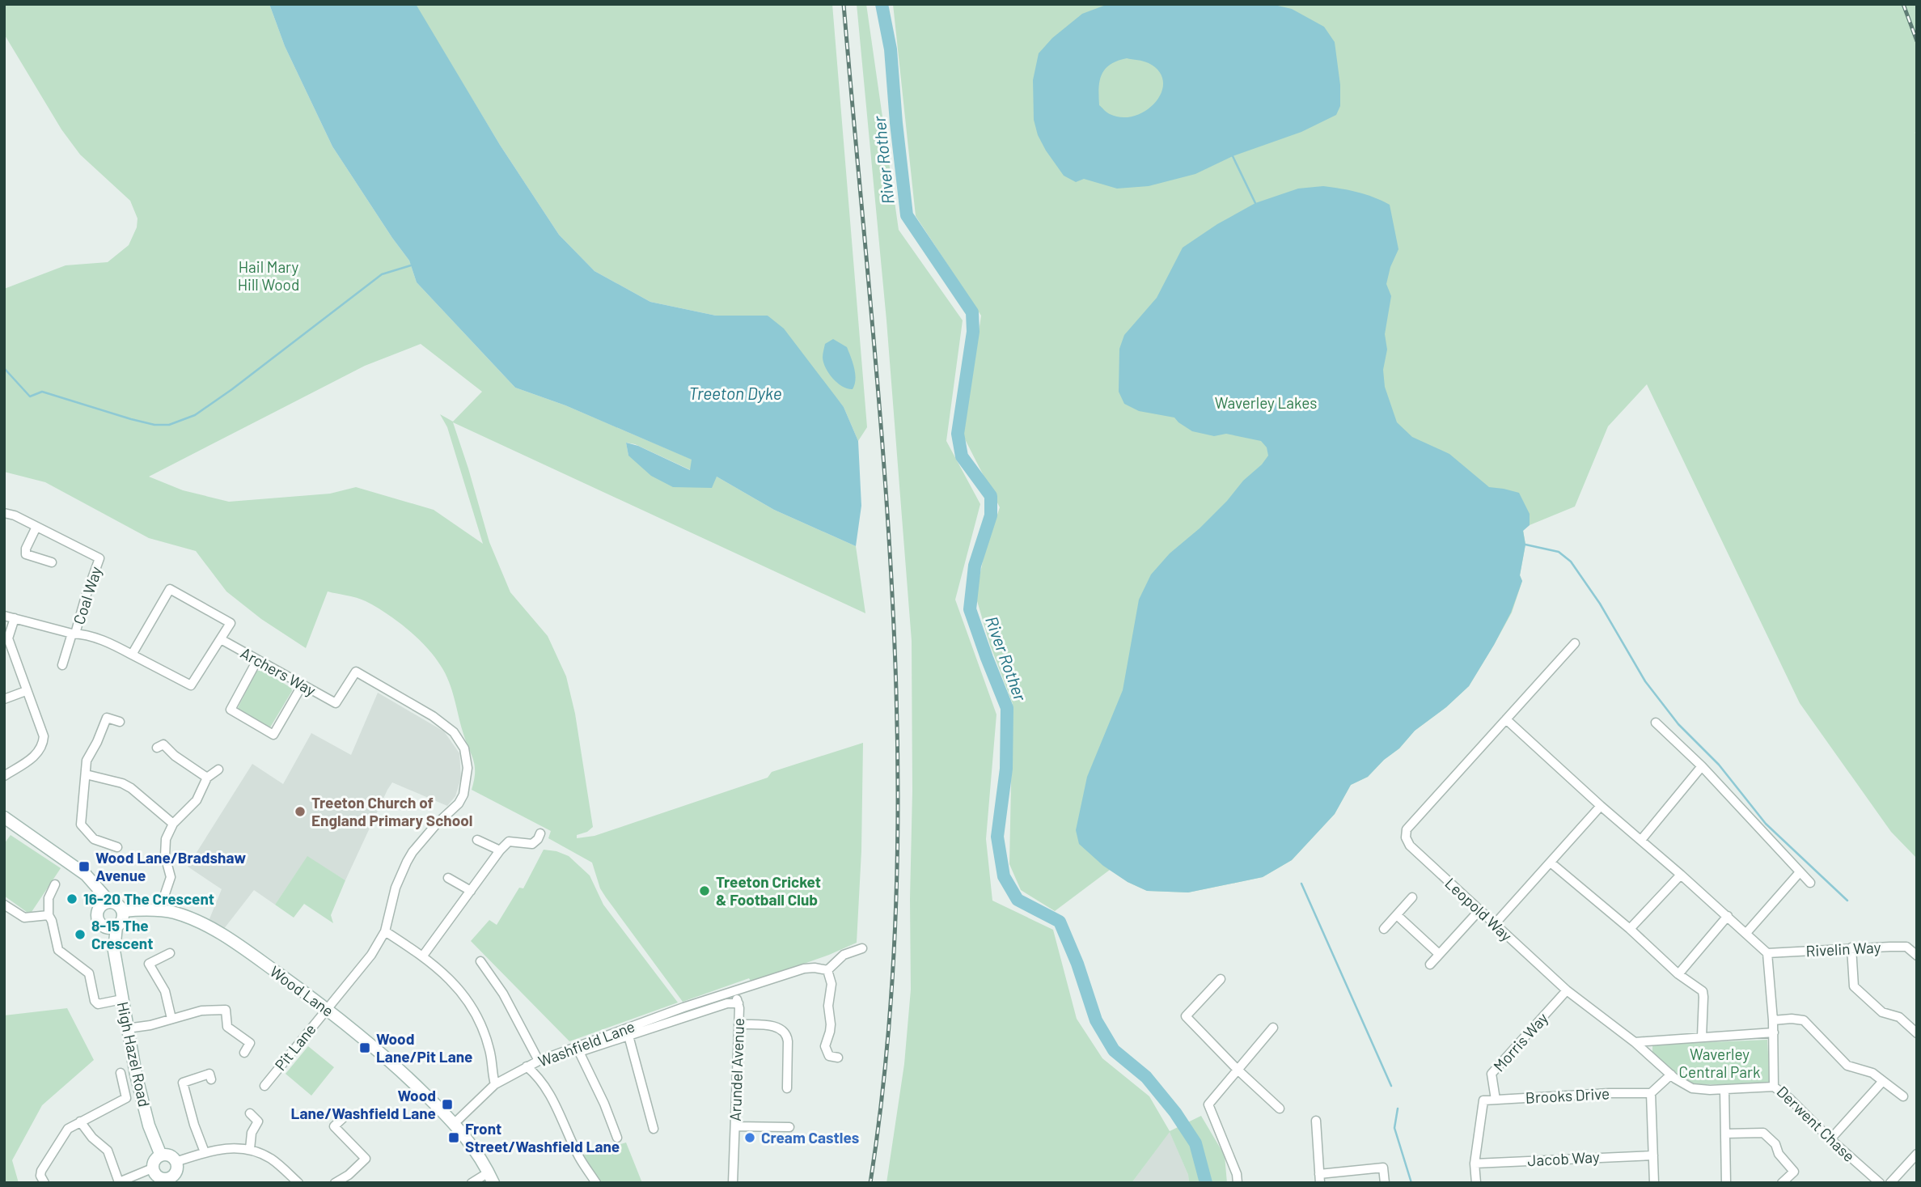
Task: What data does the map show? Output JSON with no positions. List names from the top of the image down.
{
  "streets": {
    "main road": ["Wood Lane", "High Hazel Road"],
    "street": [
      "Coal Way",
      "Archers Way",
      "Leopold Way",
      "Rivelin Way",
      "Morris Way",
      "Washfield Lane",
      "Pit Lane",
      "Arundel Avenue",
      "Brooks Drive",
      "Derwent Chase",
      "Jacob Way"
    ]
  },
  "crossings": [
    ["Archers Way", "Pit Lane"],
    ["Leopold Way", "Morris Way"],
    ["Leopold Way", "Derwent Chase"],
    ["Rivelin Way", "Derwent Chase"],
    ["Wood Lane", "Washfield Lane"],
    ["Wood Lane", "Pit Lane"],
    ["Wood Lane", "High Hazel Road"],
    ["Morris Way", "Brooks Drive"],
    ["Washfield Lane", "Arundel Avenue"],
    ["Brooks Drive", "Jacob Way"]
  ],
  "water": ["River Rother", "Treeton Dyke"],
  "parks": ["Hail Mary Hill Wood", "Waverley Lakes", "Waverley Central Park"],
  "places": {
    "other": [
      "Treeton Church of England Primary School",
      "Treeton Cricket & Football Club",
      "16-20 The Crescent",
      "8-15 The Crescent",
      "Cream Castles"
    ],
    "transit": [
      "Wood Lane/Bradshaw Avenue",
      "Wood Lane/Pit Lane",
      "Wood Lane/Washfield Lane",
      "Front Street/Washfield Lane"
    ]
  }
}
